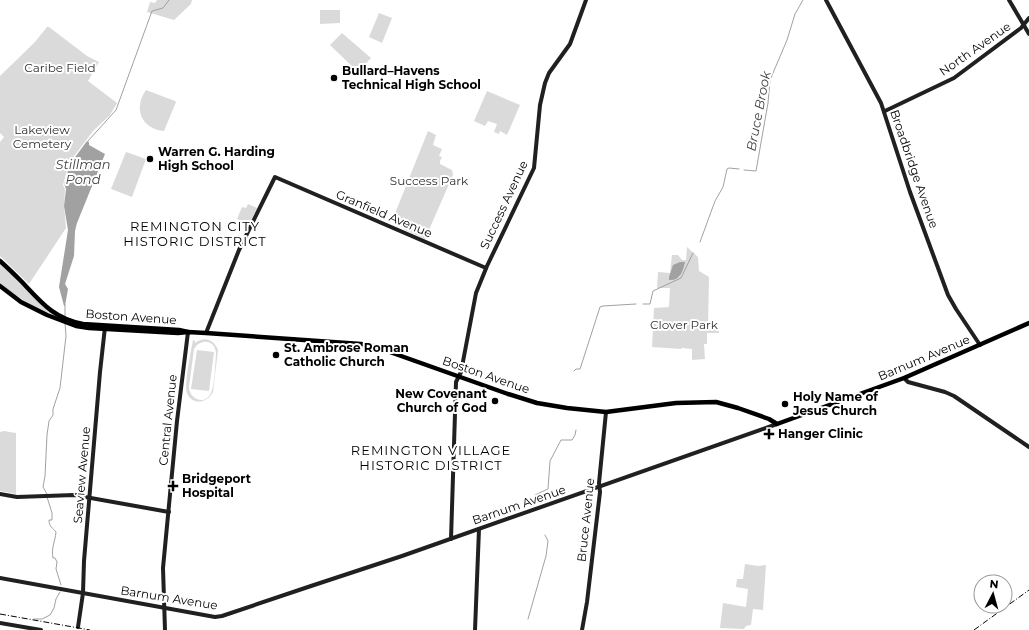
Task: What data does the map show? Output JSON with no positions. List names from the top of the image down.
{
  "streets": {
    "main road": [
      "North Avenue",
      "Broadbridge Avenue",
      "Success Avenue",
      "Granfield Avenue",
      "Boston Avenue",
      "Barnum Avenue",
      "Central Avenue",
      "Seaview Avenue",
      "Bruce Avenue"
    ]
  },
  "crossings": [
    ["North Avenue", "Broadbridge Avenue"],
    ["Broadbridge Avenue", "Barnum Avenue"],
    ["Success Avenue", "Granfield Avenue"],
    ["Success Avenue", "Boston Avenue"],
    ["Success Avenue", "Barnum Avenue"],
    ["Granfield Avenue", "Boston Avenue"],
    ["Boston Avenue", "Barnum Avenue"],
    ["Boston Avenue", "Central Avenue"],
    ["Boston Avenue", "Seaview Avenue"],
    ["Boston Avenue", "Bruce Avenue"],
    ["Barnum Avenue", "Central Avenue"],
    ["Barnum Avenue", "Seaview Avenue"],
    ["Barnum Avenue", "Bruce Avenue"]
  ],
  "districts": ["REMINGTON CITY HISTORIC DISTRICT", "REMINGTON VILLAGE HISTORIC DISTRICT"],
  "water": ["Bruce Brook", "Stillman Pond"],
  "parks": [
    "Caribe Field",
    "Lakeview Cemetery",
    "Success Park",
    "Clover Park"
  ],
  "places": {
    "other": [
      "Bullard–Havens Technical High School",
      "Warren G. Harding High School",
      "St. Ambrose Roman Catholic Church",
      "New Covenant Church of God",
      "Holy Name of Jesus Church"
    ],
    "health": ["Hanger Clinic", "Bridgeport Hospital"]
  },
  "north": "top"
}
